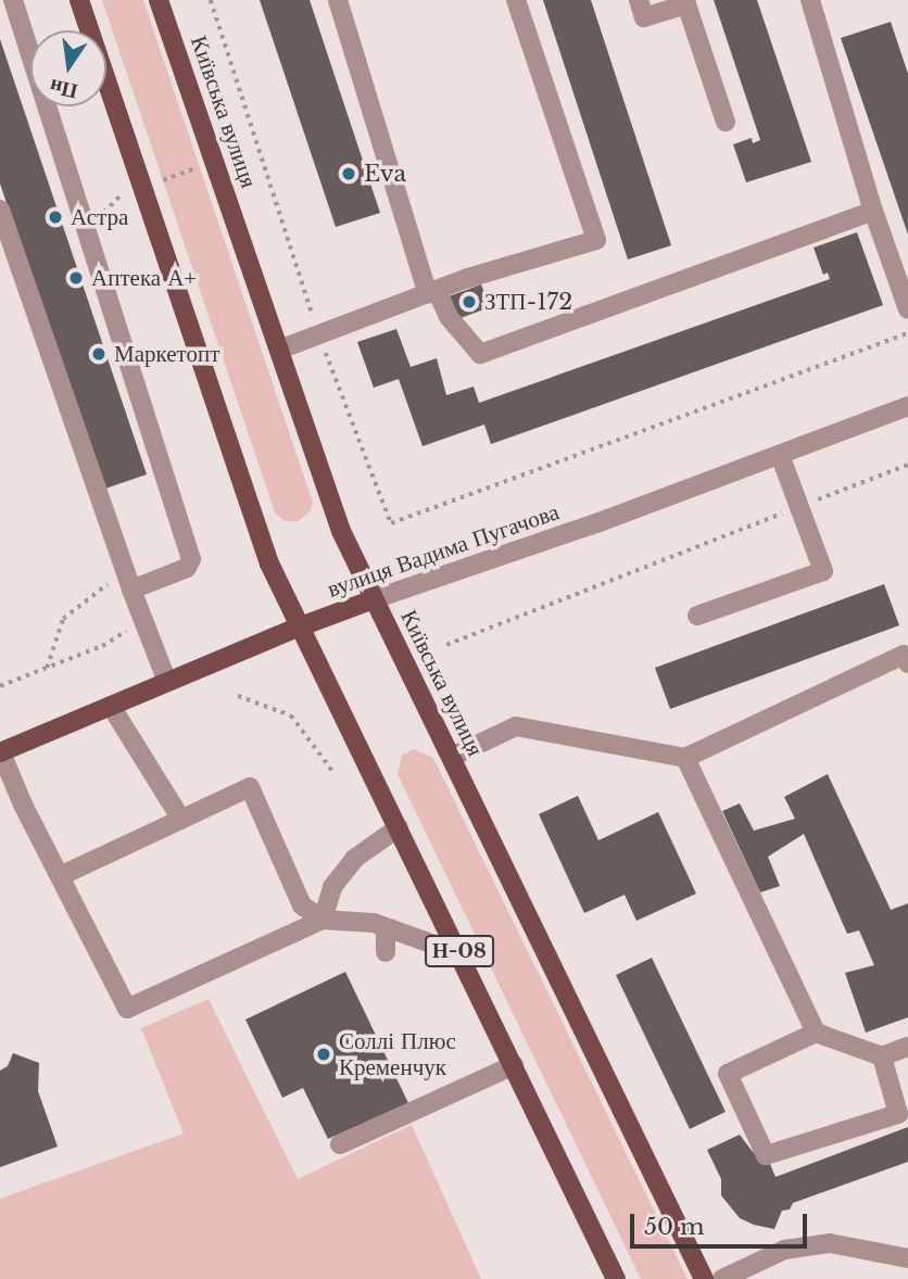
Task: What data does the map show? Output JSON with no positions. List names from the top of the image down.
{
  "streets": {
    "main road": ["Київська вулиця", "вулиця Вадима Пугачова", "Н-08"]
  },
  "crossings": [
    ["Київська вулиця", "вулиця Вадима Пугачова"],
    ["вулиця Вадима Пугачова", "Н-08"]
  ],
  "places": [
    "Eva",
    "Астра",
    "Аптека А+",
    "ЗТП-172",
    "Маркетопт",
    "Соллі Плюс Кременчук"
  ],
  "scale_bar": "50 m",
  "north": "bottom"
}
